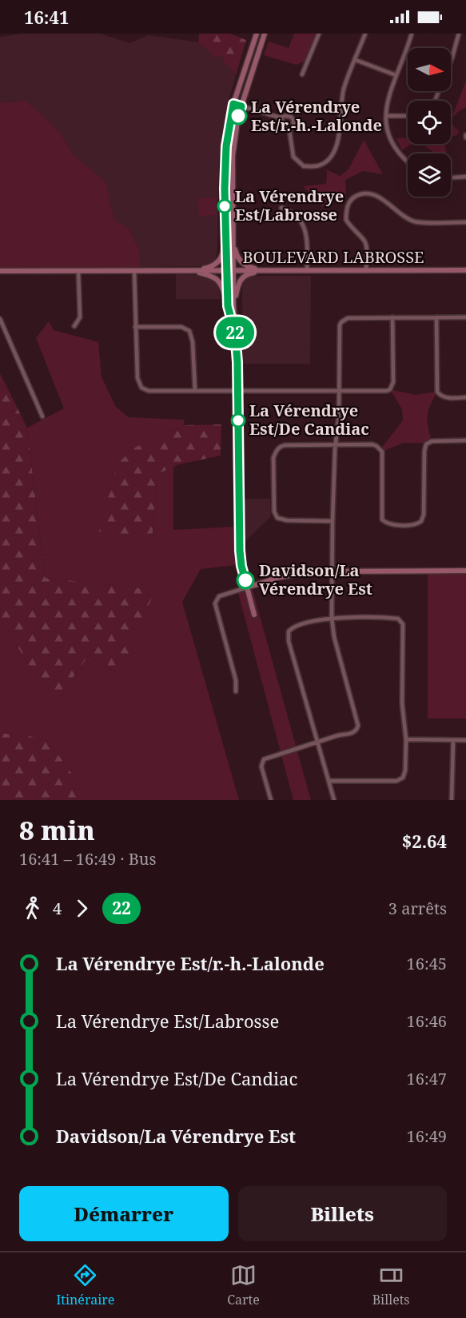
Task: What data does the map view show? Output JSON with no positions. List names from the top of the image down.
{
  "streets": {
    "main road": ["BOULEVARD LABROSSE"]
  },
  "places": [
    "La Vérendrye Est/r.-h.-Lalonde",
    "La Vérendrye Est/Labrosse",
    "La Vérendrye Est/De Candiac",
    "Davidson/La Vérendrye Est"
  ],
  "lines": ["bus line 22"],
  "north": "right",
  "page": {
    "status": "16:41",
    "on_map": "22",
    "heading": ["8 min", "16:41 – 16:49 · Bus", "$2.64"],
    "legs": ["4", "22", "3 arrêts"],
    "list": [
      {
        "name": "La Vérendrye Est/r.-h.-Lalonde",
        "value": "16:45"
      },
      {
        "name": "La Vérendrye Est/Labrosse",
        "value": "16:46"
      },
      {
        "name": "La Vérendrye Est/De Candiac",
        "value": "16:47"
      },
      {
        "name": "Davidson/La Vérendrye Est",
        "value": "16:49"
      }
    ],
    "buttons": ["Démarrer", "Billets"],
    "tabs": ["Itinéraire", "Carte", "Billets"]
  }
}
